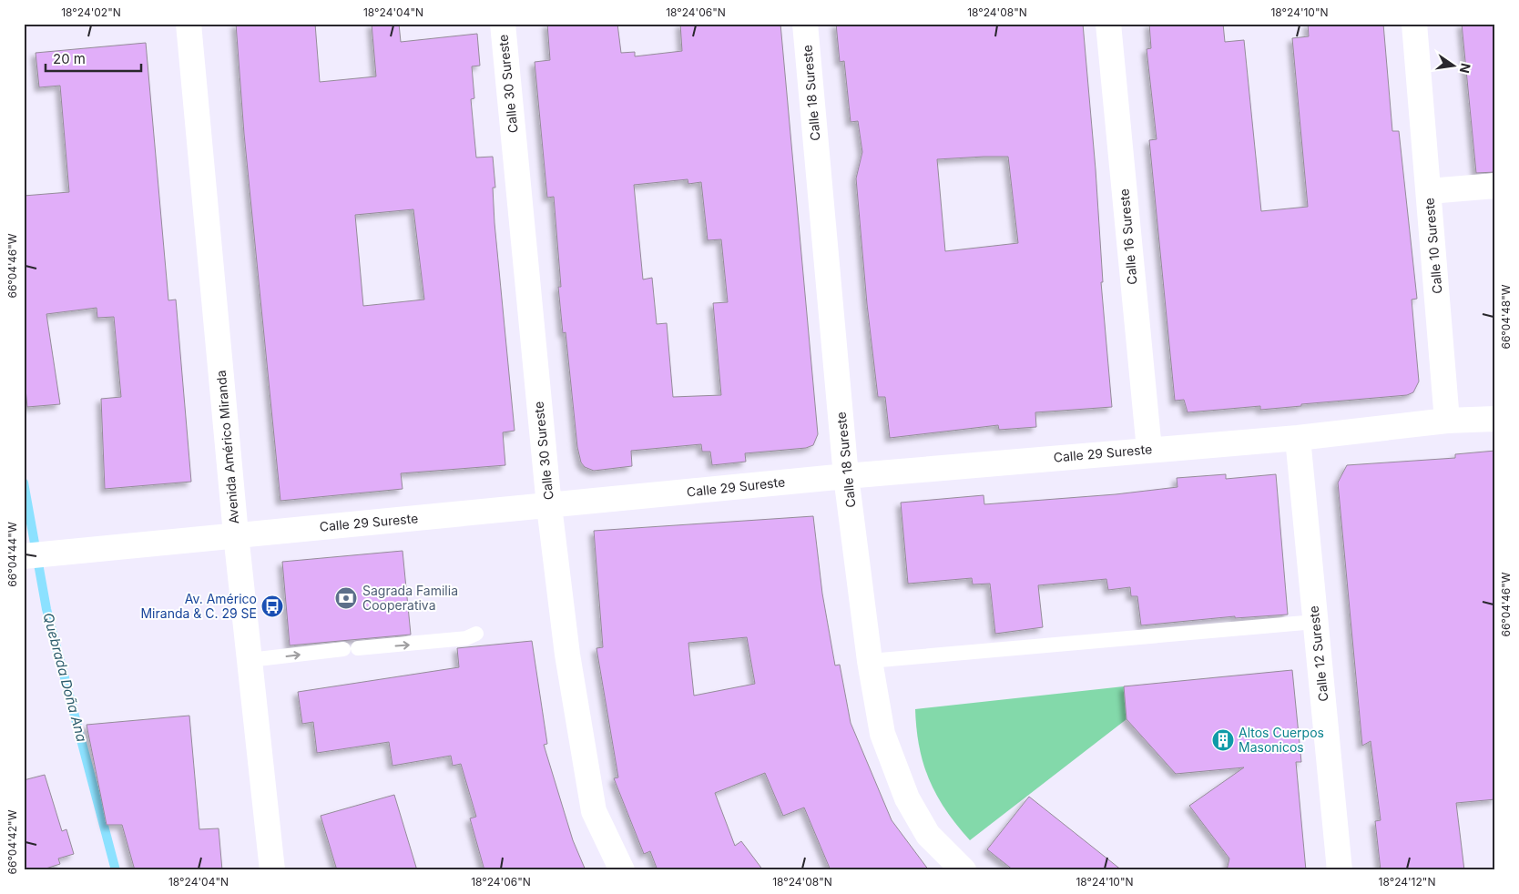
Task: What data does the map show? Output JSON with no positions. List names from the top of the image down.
{
  "streets": {
    "street": [
      "Calle 30 Sureste",
      "Calle 18 Sureste",
      "Calle 16 Sureste",
      "Calle 10 Sureste",
      "Avenida Américo Miranda",
      "Calle 29 Sureste",
      "Calle 12 Sureste"
    ]
  },
  "crossings": [
    ["Calle 30 Sureste", "Calle 29 Sureste"],
    ["Calle 18 Sureste", "Calle 29 Sureste"],
    ["Calle 16 Sureste", "Calle 29 Sureste"],
    ["Calle 10 Sureste", "Calle 29 Sureste"],
    ["Avenida Américo Miranda", "Calle 29 Sureste"],
    ["Calle 29 Sureste", "Calle 12 Sureste"]
  ],
  "water": ["Quebrada Doña Ana"],
  "places": {
    "bank": ["Sagrada Familia Cooperativa"],
    "bus stop": ["Av. Américo Miranda & C. 29 SE"],
    "building": ["Altos Cuerpos Masonicos"]
  },
  "scale_bar": "20 m",
  "north": "right",
  "coordinates": [
    "18°24'02\"N",
    "18°24'04\"N",
    "18°24'06\"N",
    "18°24'08\"N",
    "18°24'10\"N",
    "66°04'46\"W",
    "66°04'48\"W",
    "66°04'44\"W",
    "66°04'42\"W",
    "18°24'12\"N"
  ]
}
